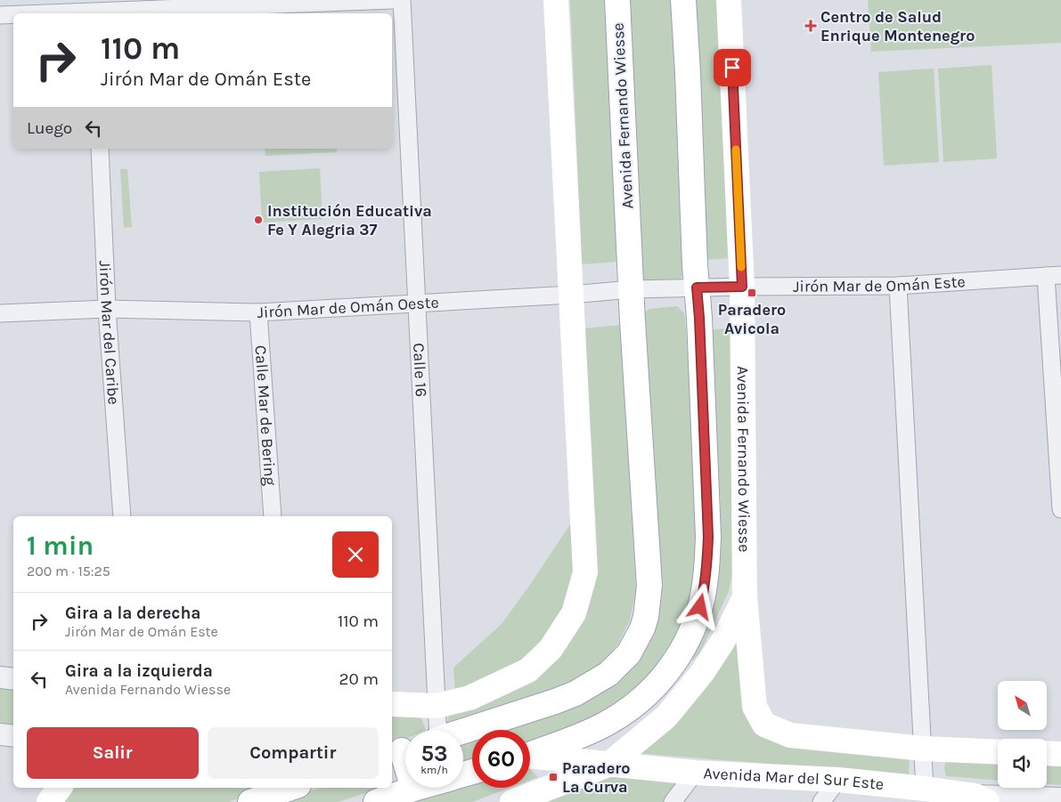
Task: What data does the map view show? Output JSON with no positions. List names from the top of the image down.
{
  "streets": {
    "main road": ["Avenida Fernando Wiesse", "Avenida Mar del Sur Este"],
    "street": [
      "Jirón Mar de Omán Este",
      "Jirón Mar de Omán Oeste",
      "Jirón Mar del Caribe",
      "Calle 16",
      "Calle Mar de Bering"
    ]
  },
  "crossings": [
    ["Avenida Fernando Wiesse", "Jirón Mar de Omán Este"],
    ["Avenida Fernando Wiesse", "Jirón Mar de Omán Oeste"],
    ["Avenida Fernando Wiesse", "Avenida Mar del Sur Este"],
    ["Jirón Mar de Omán Este", "Jirón Mar de Omán Oeste"],
    ["Jirón Mar de Omán Oeste", "Jirón Mar del Caribe"],
    ["Jirón Mar de Omán Oeste", "Calle 16"],
    ["Jirón Mar de Omán Oeste", "Calle Mar de Bering"]
  ],
  "places": {
    "health": ["Centro de Salud Enrique Montenegro"],
    "other": ["Institución Educativa Fe Y Alegria 37"],
    "transit": ["Paradero Avicola", "Paradero La Curva"]
  },
  "north": "top left",
  "page": {
    "turn": ["110 m", "Jirón Mar de Omán Este"],
    "then": "Luego",
    "heading": ["1 min", "200 m · 15:25"],
    "list": [
      {
        "name": "Gira a la derecha",
        "note": "Jirón Mar de Omán Este",
        "value": "110 m"
      },
      {
        "name": "Gira a la izquierda",
        "note": "Avenida Fernando Wiesse",
        "value": "20 m"
      }
    ],
    "buttons": ["Salir", "Compartir"],
    "speed": "53 km/h",
    "limit": "60"
  }
}
